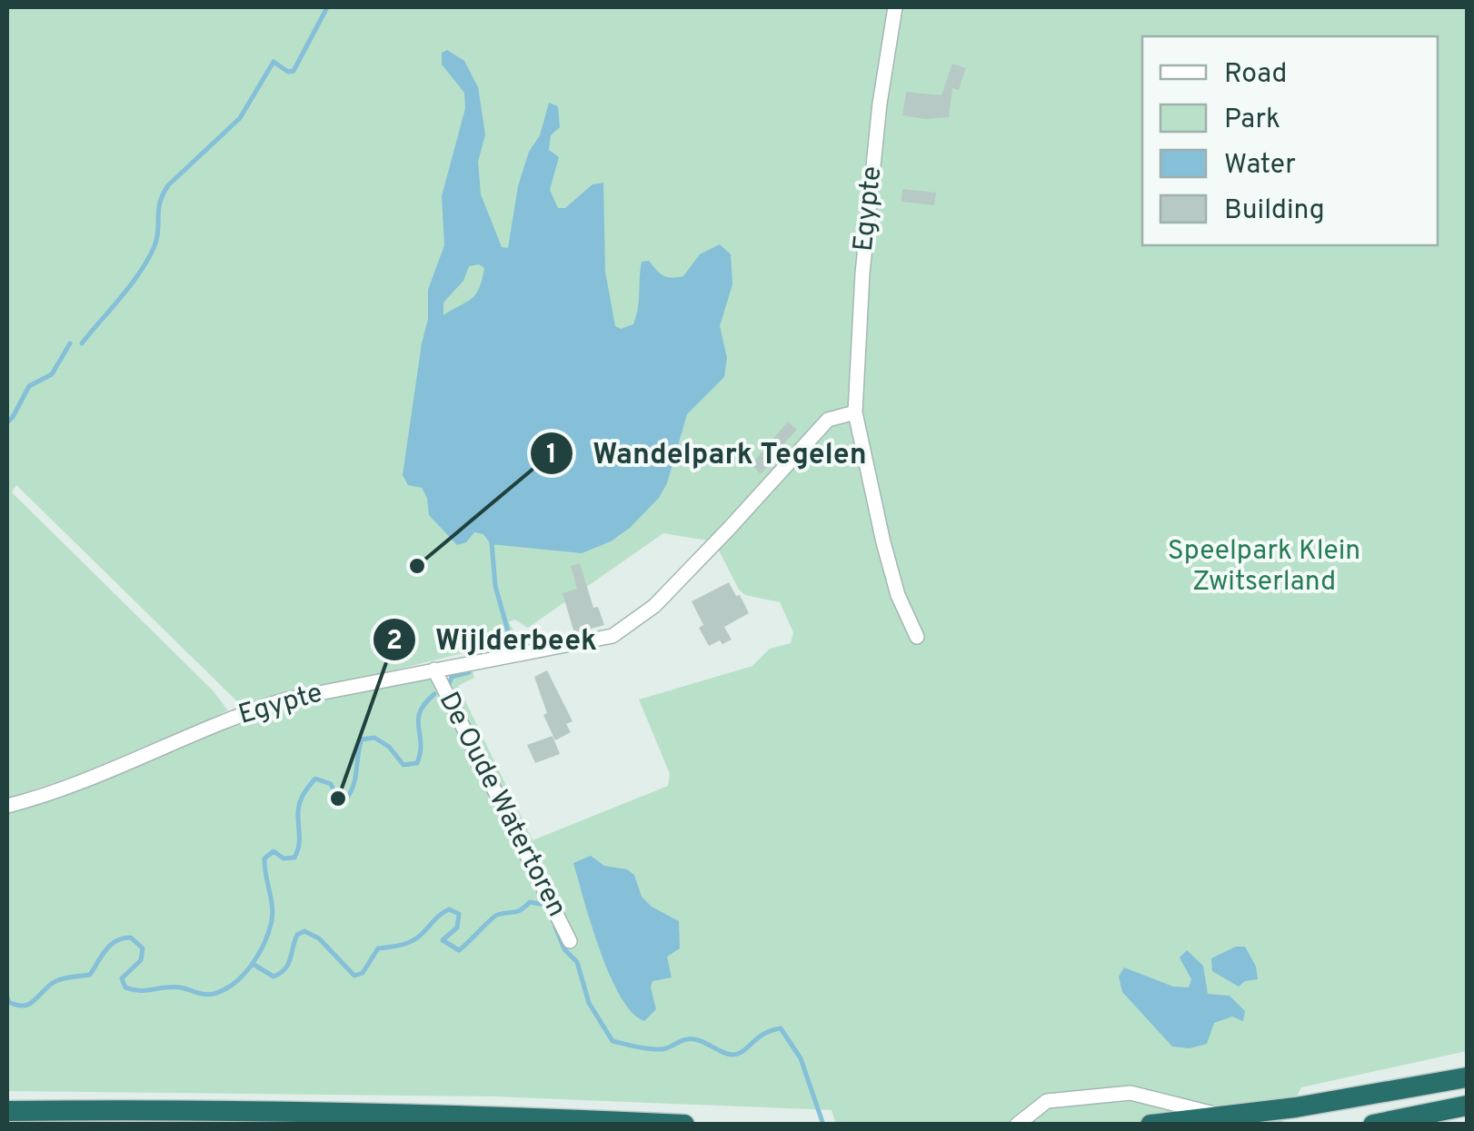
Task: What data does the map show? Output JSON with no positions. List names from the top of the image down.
{
  "streets": {
    "street": ["Egypte", "De Oude Watertoren"]
  },
  "crossings": [
    ["Egypte", "De Oude Watertoren"]
  ],
  "parks": ["Speelpark Klein Zwitserland"],
  "places": ["Wandelpark Tegelen", "Wijlderbeek"],
  "legend": [
    "Road",
    "Park",
    "Water",
    "Building"
  ]
}
